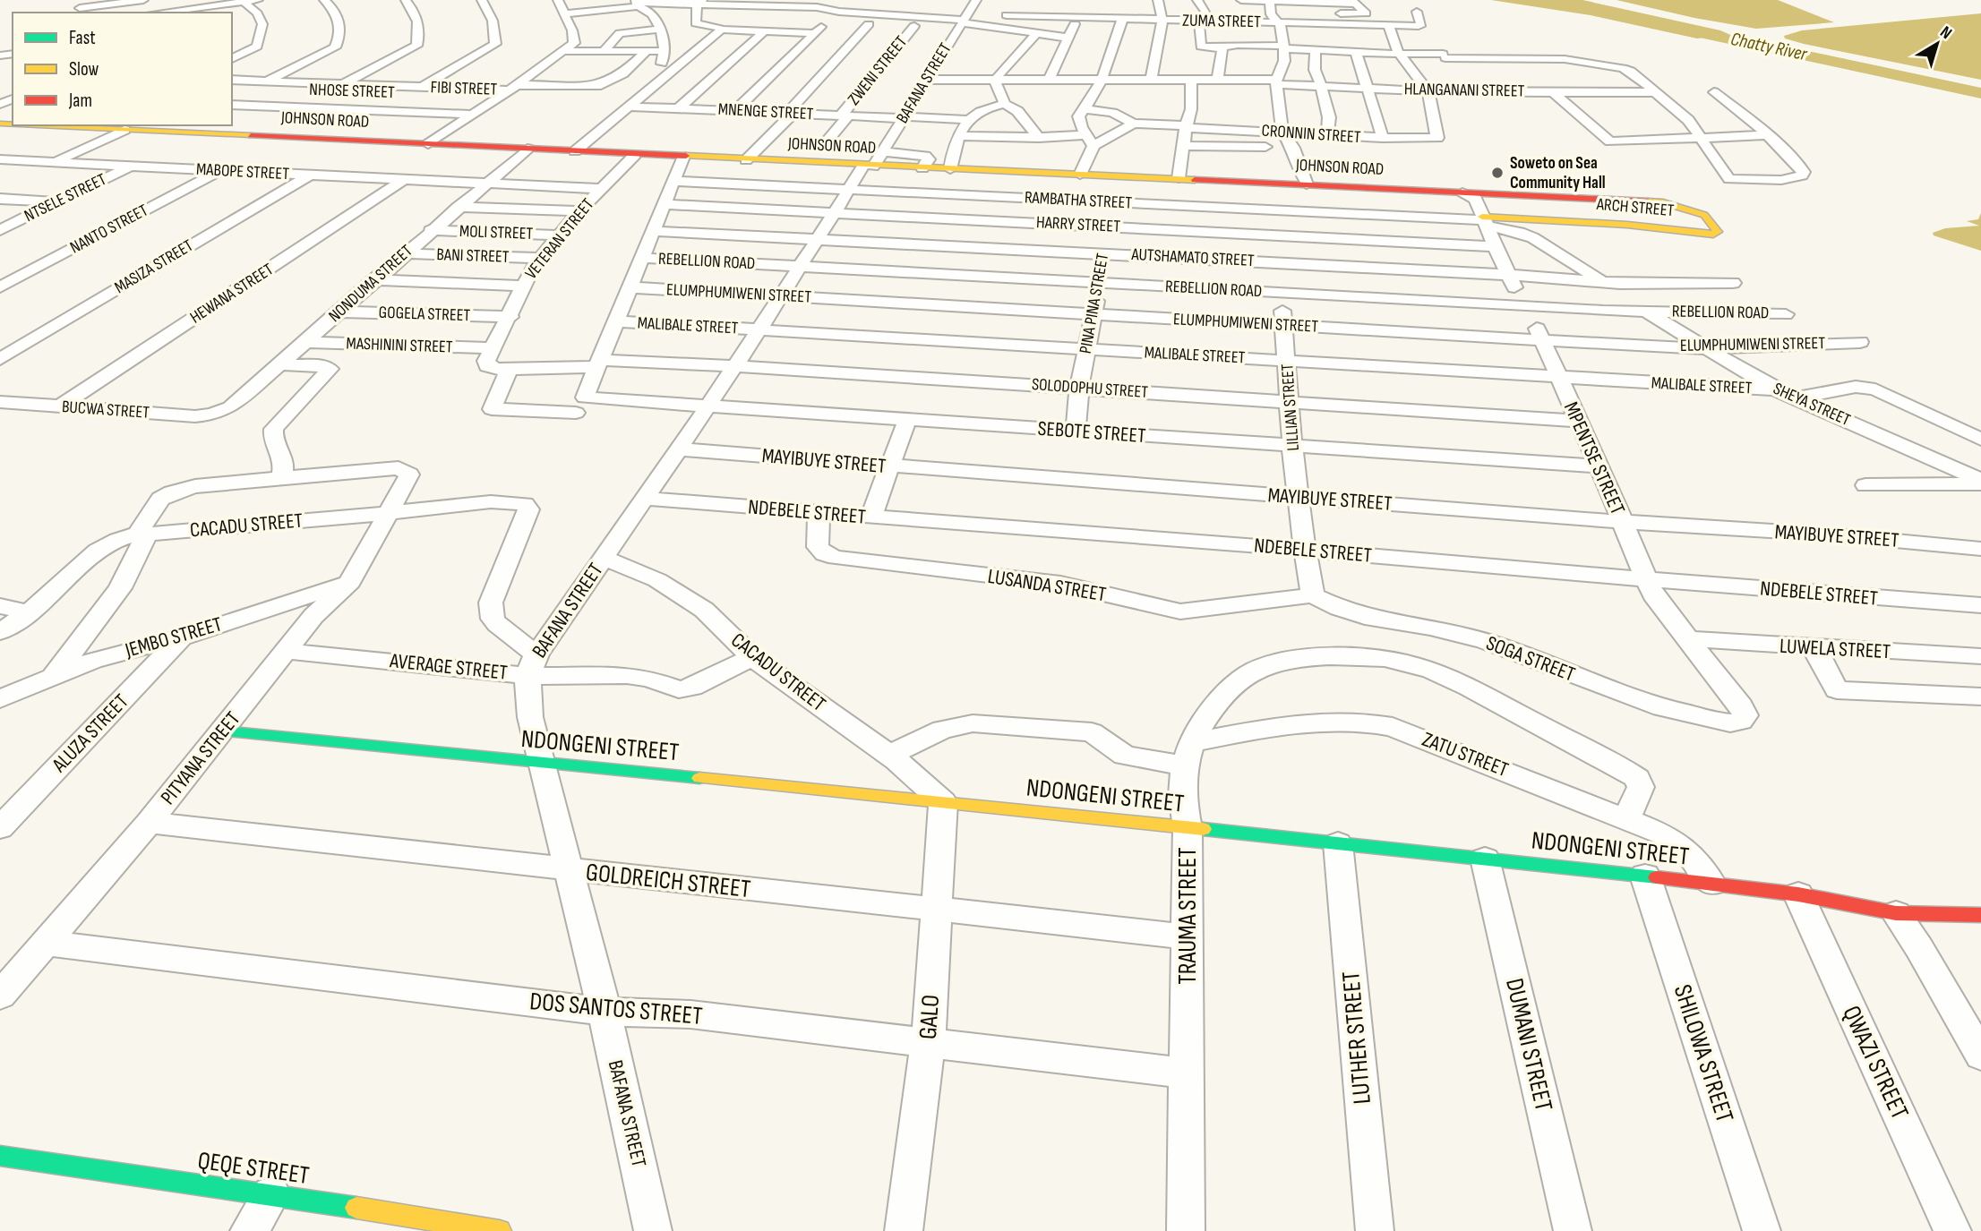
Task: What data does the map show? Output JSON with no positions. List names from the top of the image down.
{
  "streets": {
    "street": [
      "ZUMA STREET",
      "ZWENI STREET",
      "BAFANA STREET",
      "FIBI STREET",
      "HLANGANANI STREET",
      "NHOSE STREET",
      "MNENGE STREET",
      "JOHNSON ROAD",
      "CRONNIN STREET",
      "MABOPE STREET",
      "NTSELE STREET",
      "RAMBATHA STREET",
      "ARCH STREET",
      "HARRY STREET",
      "NANTO STREET",
      "MOLI STREET",
      "VETERAN STREET",
      "BANI STREET",
      "AUTSHAMATO STREET",
      "REBELLION ROAD",
      "MASIZA STREET",
      "NONDUMA STREET",
      "HEWANA STREET",
      "ELUMPHUMIWENI STREET",
      "PINA PINA STREET",
      "GOGELA STREET",
      "MALIBALE STREET",
      "MASHININI STREET",
      "SOLODOPHU STREET",
      "SHEYA STREET",
      "LILLIAN STREET",
      "BUCWA STREET",
      "SEBOTE STREET",
      "MPENTSE STREET",
      "MAYIBUYE STREET",
      "NDEBELE STREET",
      "CACADU STREET",
      "LUSANDA STREET",
      "JEMBO STREET",
      "LUWELA STREET",
      "SOGA STREET",
      "AVERAGE STREET",
      "ALUZA STREET",
      "NDONGENI STREET",
      "ZATU STREET",
      "PITYANA STREET",
      "GOLDREICH STREET",
      "TRAUMA STREET",
      "DOS SANTOS STREET",
      "GALO",
      "LUTHER STREET",
      "DUMANI STREET",
      "SHILOWA STREET",
      "QWAZI STREET",
      "QEQE STREET"
    ]
  },
  "crossings": [
    ["ZWENI STREET", "MNENGE STREET"],
    ["BAFANA STREET", "HLANGANANI STREET"],
    ["BAFANA STREET", "MNENGE STREET"],
    ["BAFANA STREET", "JOHNSON ROAD"],
    ["BAFANA STREET", "RAMBATHA STREET"],
    ["BAFANA STREET", "HARRY STREET"],
    ["BAFANA STREET", "AUTSHAMATO STREET"],
    ["BAFANA STREET", "REBELLION ROAD"],
    ["BAFANA STREET", "ELUMPHUMIWENI STREET"],
    ["BAFANA STREET", "MALIBALE STREET"],
    ["BAFANA STREET", "SOLODOPHU STREET"],
    ["BAFANA STREET", "SEBOTE STREET"],
    ["BAFANA STREET", "MAYIBUYE STREET"],
    ["BAFANA STREET", "NDEBELE STREET"],
    ["BAFANA STREET", "CACADU STREET"],
    ["BAFANA STREET", "AVERAGE STREET"],
    ["BAFANA STREET", "NDONGENI STREET"],
    ["BAFANA STREET", "GOLDREICH STREET"],
    ["BAFANA STREET", "DOS SANTOS STREET"],
    ["HLANGANANI STREET", "CRONNIN STREET"],
    ["JOHNSON ROAD", "ARCH STREET"],
    ["JOHNSON ROAD", "VETERAN STREET"],
    ["JOHNSON ROAD", "NONDUMA STREET"],
    ["JOHNSON ROAD", "PINA PINA STREET"],
    ["JOHNSON ROAD", "LILLIAN STREET"],
    ["JOHNSON ROAD", "MPENTSE STREET"],
    ["MABOPE STREET", "NTSELE STREET"],
    ["MABOPE STREET", "NANTO STREET"],
    ["MABOPE STREET", "MASIZA STREET"],
    ["MABOPE STREET", "NONDUMA STREET"],
    ["MABOPE STREET", "HEWANA STREET"],
    ["RAMBATHA STREET", "ARCH STREET"],
    ["RAMBATHA STREET", "PINA PINA STREET"],
    ["RAMBATHA STREET", "SHEYA STREET"],
    ["RAMBATHA STREET", "LILLIAN STREET"],
    ["RAMBATHA STREET", "MPENTSE STREET"],
    ["ARCH STREET", "SHEYA STREET"],
    ["ARCH STREET", "MPENTSE STREET"],
    ["HARRY STREET", "PINA PINA STREET"],
    ["HARRY STREET", "LILLIAN STREET"],
    ["HARRY STREET", "MPENTSE STREET"],
    ["MOLI STREET", "VETERAN STREET"],
    ["MOLI STREET", "NONDUMA STREET"],
    ["VETERAN STREET", "BANI STREET"],
    ["VETERAN STREET", "GOGELA STREET"],
    ["VETERAN STREET", "MASHININI STREET"],
    ["VETERAN STREET", "SEBOTE STREET"],
    ["BANI STREET", "NONDUMA STREET"],
    ["AUTSHAMATO STREET", "PINA PINA STREET"],
    ["AUTSHAMATO STREET", "SHEYA STREET"],
    ["AUTSHAMATO STREET", "LILLIAN STREET"],
    ["AUTSHAMATO STREET", "MPENTSE STREET"],
    ["REBELLION ROAD", "PINA PINA STREET"],
    ["REBELLION ROAD", "SHEYA STREET"],
    ["REBELLION ROAD", "LILLIAN STREET"],
    ["REBELLION ROAD", "MPENTSE STREET"],
    ["NONDUMA STREET", "GOGELA STREET"],
    ["NONDUMA STREET", "MASHININI STREET"],
    ["NONDUMA STREET", "BUCWA STREET"],
    ["HEWANA STREET", "BUCWA STREET"],
    ["ELUMPHUMIWENI STREET", "PINA PINA STREET"],
    ["ELUMPHUMIWENI STREET", "SHEYA STREET"],
    ["ELUMPHUMIWENI STREET", "LILLIAN STREET"],
    ["ELUMPHUMIWENI STREET", "MPENTSE STREET"],
    ["PINA PINA STREET", "MALIBALE STREET"],
    ["PINA PINA STREET", "SOLODOPHU STREET"],
    ["PINA PINA STREET", "SEBOTE STREET"],
    ["MALIBALE STREET", "SHEYA STREET"],
    ["MALIBALE STREET", "LILLIAN STREET"],
    ["MALIBALE STREET", "MPENTSE STREET"],
    ["SOLODOPHU STREET", "LILLIAN STREET"],
    ["SOLODOPHU STREET", "MPENTSE STREET"],
    ["SHEYA STREET", "MPENTSE STREET"],
    ["LILLIAN STREET", "SEBOTE STREET"],
    ["LILLIAN STREET", "MAYIBUYE STREET"],
    ["LILLIAN STREET", "NDEBELE STREET"],
    ["LILLIAN STREET", "LUSANDA STREET"],
    ["LILLIAN STREET", "SOGA STREET"],
    ["SEBOTE STREET", "MPENTSE STREET"],
    ["MPENTSE STREET", "MAYIBUYE STREET"],
    ["MPENTSE STREET", "NDEBELE STREET"],
    ["MPENTSE STREET", "LUWELA STREET"],
    ["MPENTSE STREET", "SOGA STREET"],
    ["NDEBELE STREET", "LUSANDA STREET"],
    ["CACADU STREET", "AVERAGE STREET"],
    ["CACADU STREET", "NDONGENI STREET"],
    ["CACADU STREET", "PITYANA STREET"],
    ["CACADU STREET", "GALO"],
    ["LUSANDA STREET", "SOGA STREET"],
    ["JEMBO STREET", "ALUZA STREET"],
    ["JEMBO STREET", "PITYANA STREET"],
    ["AVERAGE STREET", "PITYANA STREET"],
    ["NDONGENI STREET", "ZATU STREET"],
    ["NDONGENI STREET", "PITYANA STREET"],
    ["NDONGENI STREET", "TRAUMA STREET"],
    ["NDONGENI STREET", "GALO"],
    ["NDONGENI STREET", "LUTHER STREET"],
    ["NDONGENI STREET", "DUMANI STREET"],
    ["NDONGENI STREET", "SHILOWA STREET"],
    ["NDONGENI STREET", "QWAZI STREET"],
    ["ZATU STREET", "TRAUMA STREET"],
    ["PITYANA STREET", "GOLDREICH STREET"],
    ["PITYANA STREET", "DOS SANTOS STREET"],
    ["GOLDREICH STREET", "TRAUMA STREET"],
    ["GOLDREICH STREET", "GALO"],
    ["TRAUMA STREET", "DOS SANTOS STREET"],
    ["DOS SANTOS STREET", "GALO"]
  ],
  "water": ["Chatty River"],
  "places": ["Soweto on Sea Community Hall"],
  "legend": ["Fast", "Slow", "Jam"],
  "north": "top right"
}
